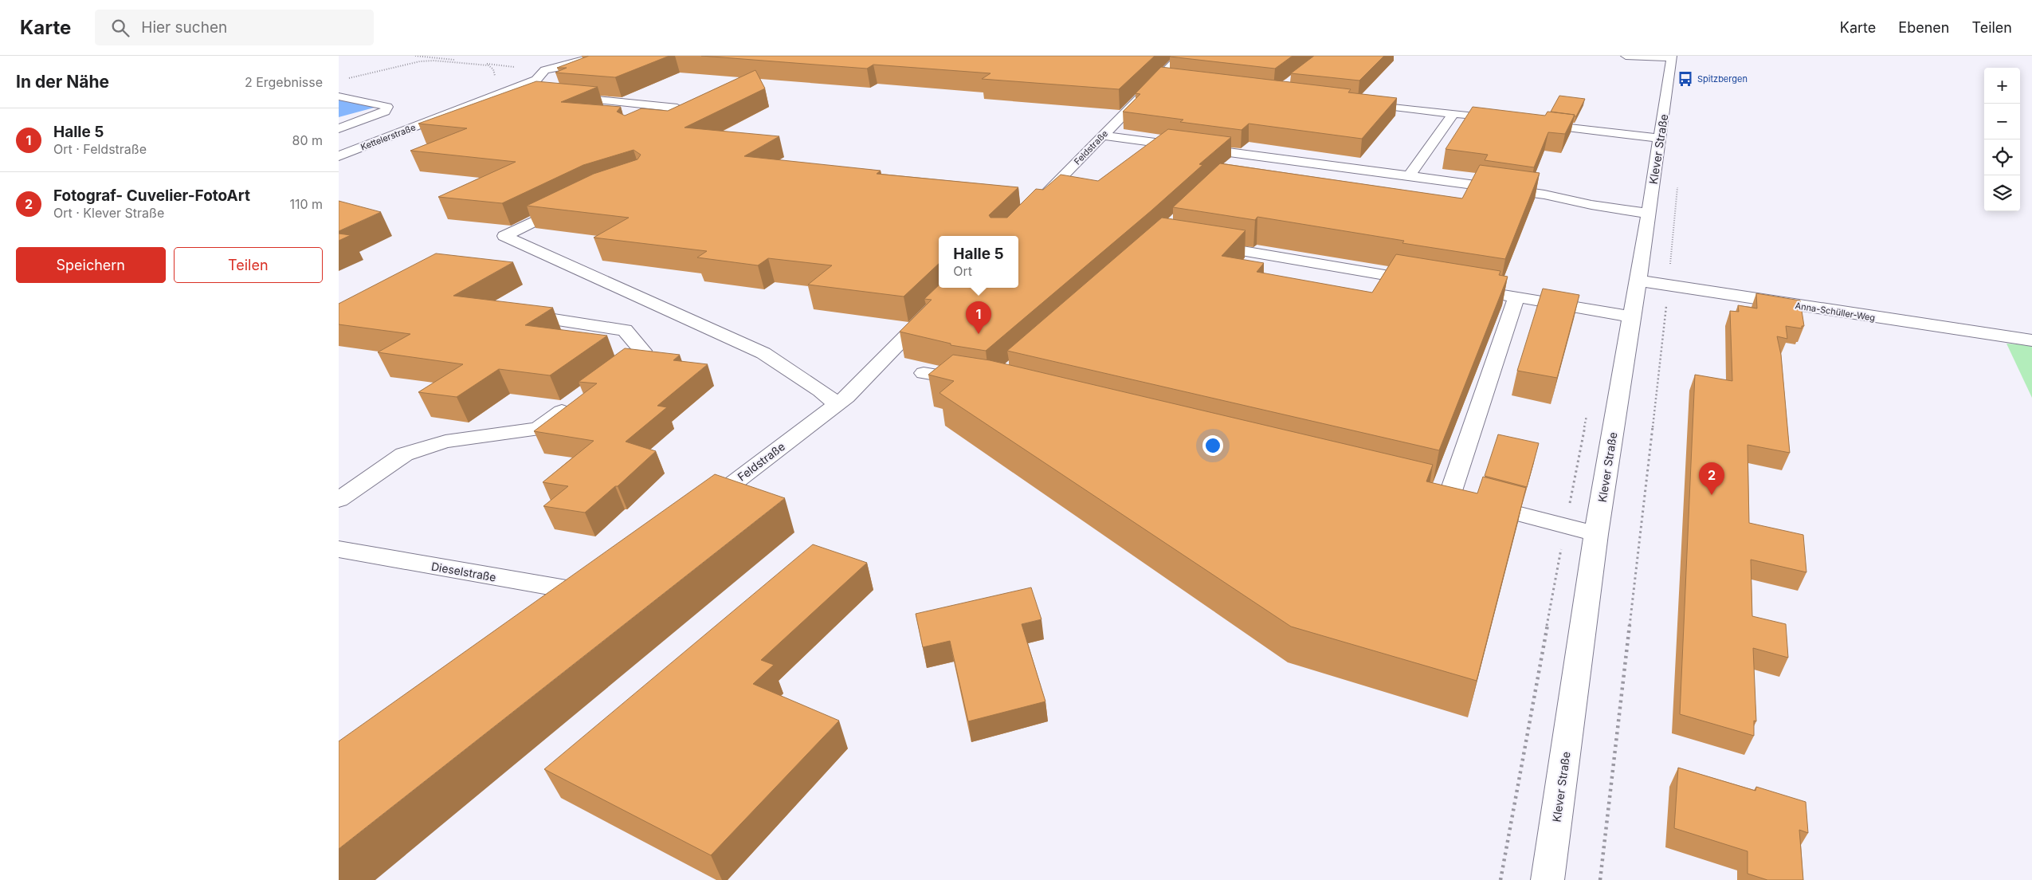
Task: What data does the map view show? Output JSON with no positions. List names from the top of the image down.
{
  "streets": {
    "street": [
      "Kettelerstraße",
      "Feldstraße",
      "Klever Straße",
      "Anna-Schüller-Weg",
      "Dieselstraße"
    ]
  },
  "crossings": [
    ["Klever Straße", "Anna-Schüller-Weg"]
  ],
  "places": {
    "bus stop": ["Spitzbergen"]
  },
  "page": {
    "header": "Karte",
    "search": "Hier suchen",
    "nav": ["Karte", "Ebenen", "Teilen"],
    "heading": ["In der Nähe", "2 Ergebnisse"],
    "map_buttons": ["+", "−"],
    "list": [
      {
        "mark": "1",
        "name": "Halle 5",
        "note": "Ort · Feldstraße",
        "value": "80 m"
      },
      {
        "mark": "2",
        "name": "Fotograf- Cuvelier-FotoArt",
        "note": "Ort · Klever Straße",
        "value": "110 m"
      }
    ],
    "buttons": ["Speichern", "Teilen"],
    "popup": ["Halle 5", "Ort"],
    "pins": ["1", "2"]
  }
}
